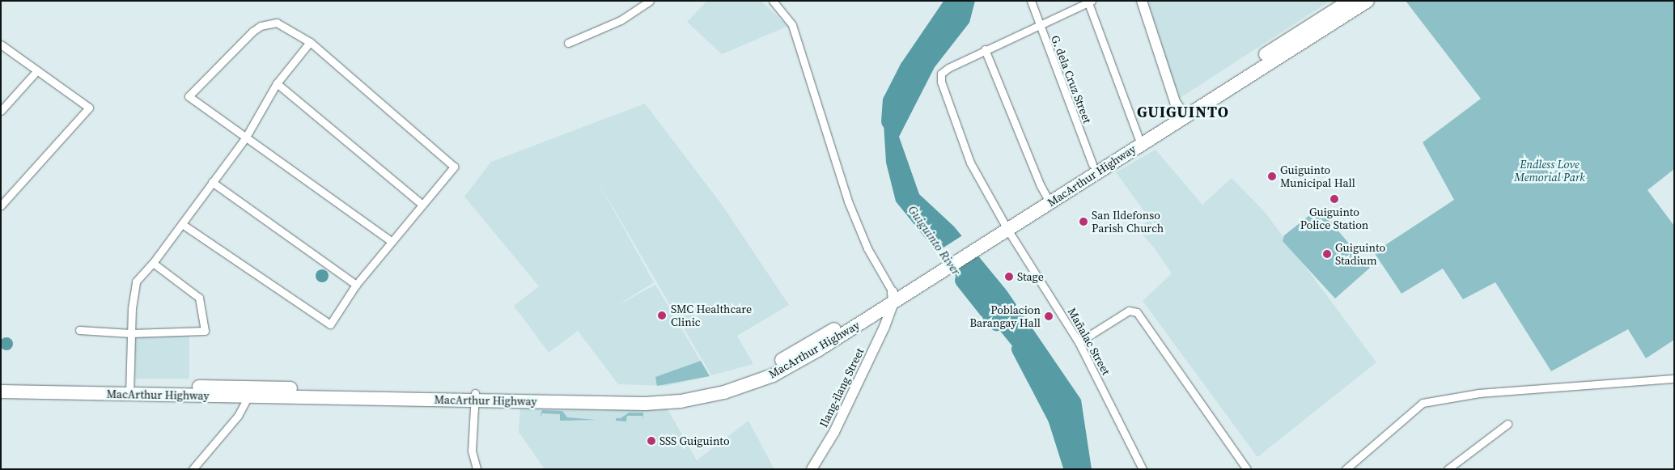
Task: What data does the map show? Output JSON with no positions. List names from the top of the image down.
{
  "streets": {
    "highway": ["MacArthur Highway"],
    "street": ["G. dela Cruz Street", "Mañalac Street", "Ilang-ilang Street"]
  },
  "crossings": [
    ["G. dela Cruz Street", "MacArthur Highway"],
    ["MacArthur Highway", "Mañalac Street"],
    ["MacArthur Highway", "Ilang-ilang Street"]
  ],
  "districts": ["GUIGUINTO"],
  "water": ["Guiguinto River"],
  "parks": ["Endless Love Memorial Park"],
  "places": [
    "Guiguinto Municipal Hall",
    "Guiguinto Police Station",
    "San Ildefonso Parish Church",
    "Guiguinto Stadium",
    "Stage",
    "SMC Healthcare Clinic",
    "Poblacion Barangay Hall",
    "SSS Guiguinto"
  ]
}
